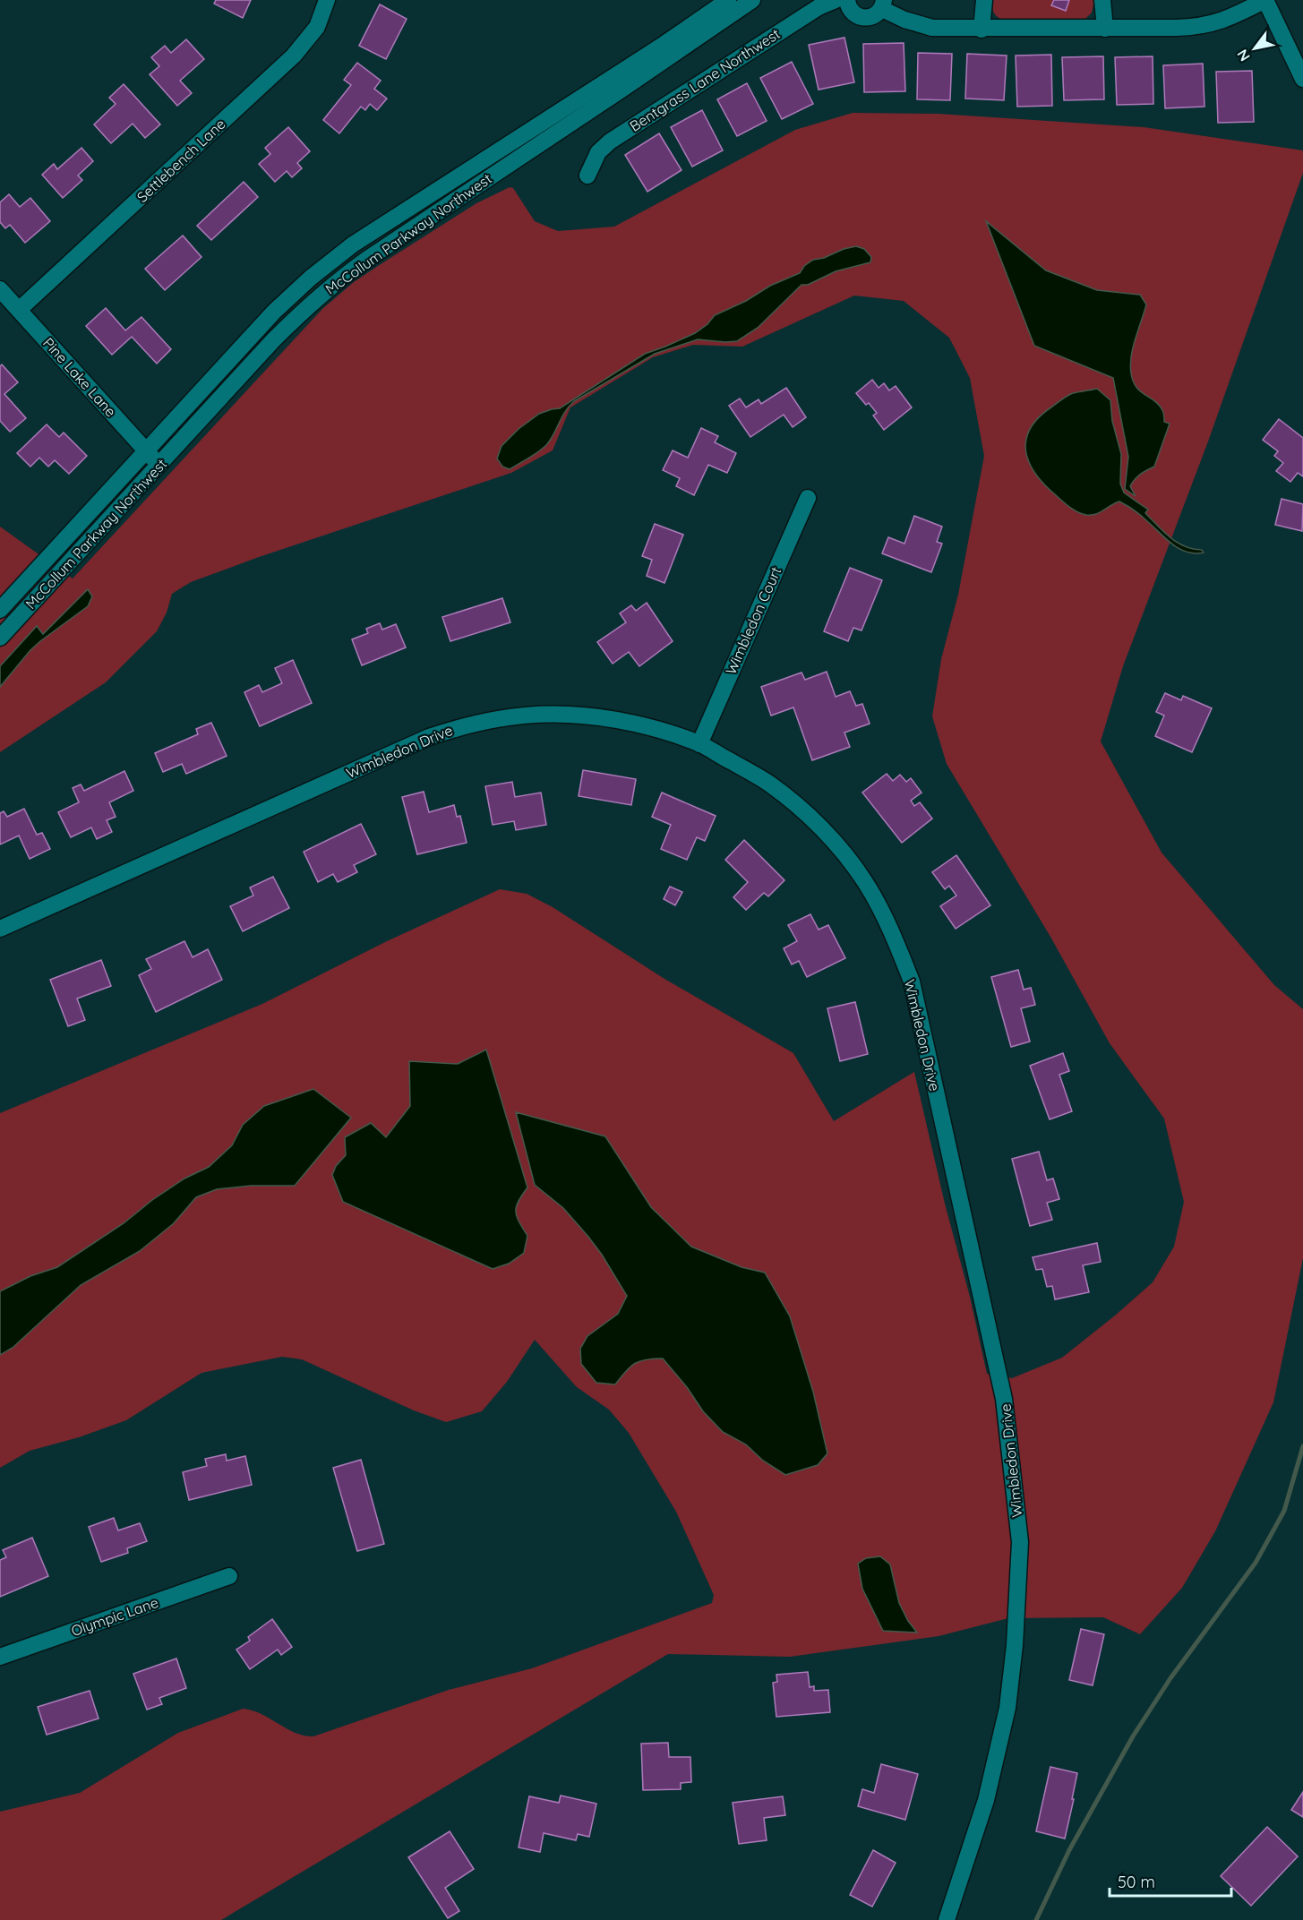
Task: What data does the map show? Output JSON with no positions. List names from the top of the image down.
{
  "streets": {
    "street": [
      "Bentgrass Lane Northwest",
      "Settlebench Lane",
      "McCollum Parkway Northwest",
      "Pine Lake Lane",
      "Wimbledon Court",
      "Wimbledon Drive",
      "Olympic Lane"
    ]
  },
  "crossings": [
    ["Settlebench Lane", "Pine Lake Lane"],
    ["McCollum Parkway Northwest", "Pine Lake Lane"],
    ["Wimbledon Court", "Wimbledon Drive"]
  ],
  "scale_bar": "50 m",
  "north": "bottom left"
}
